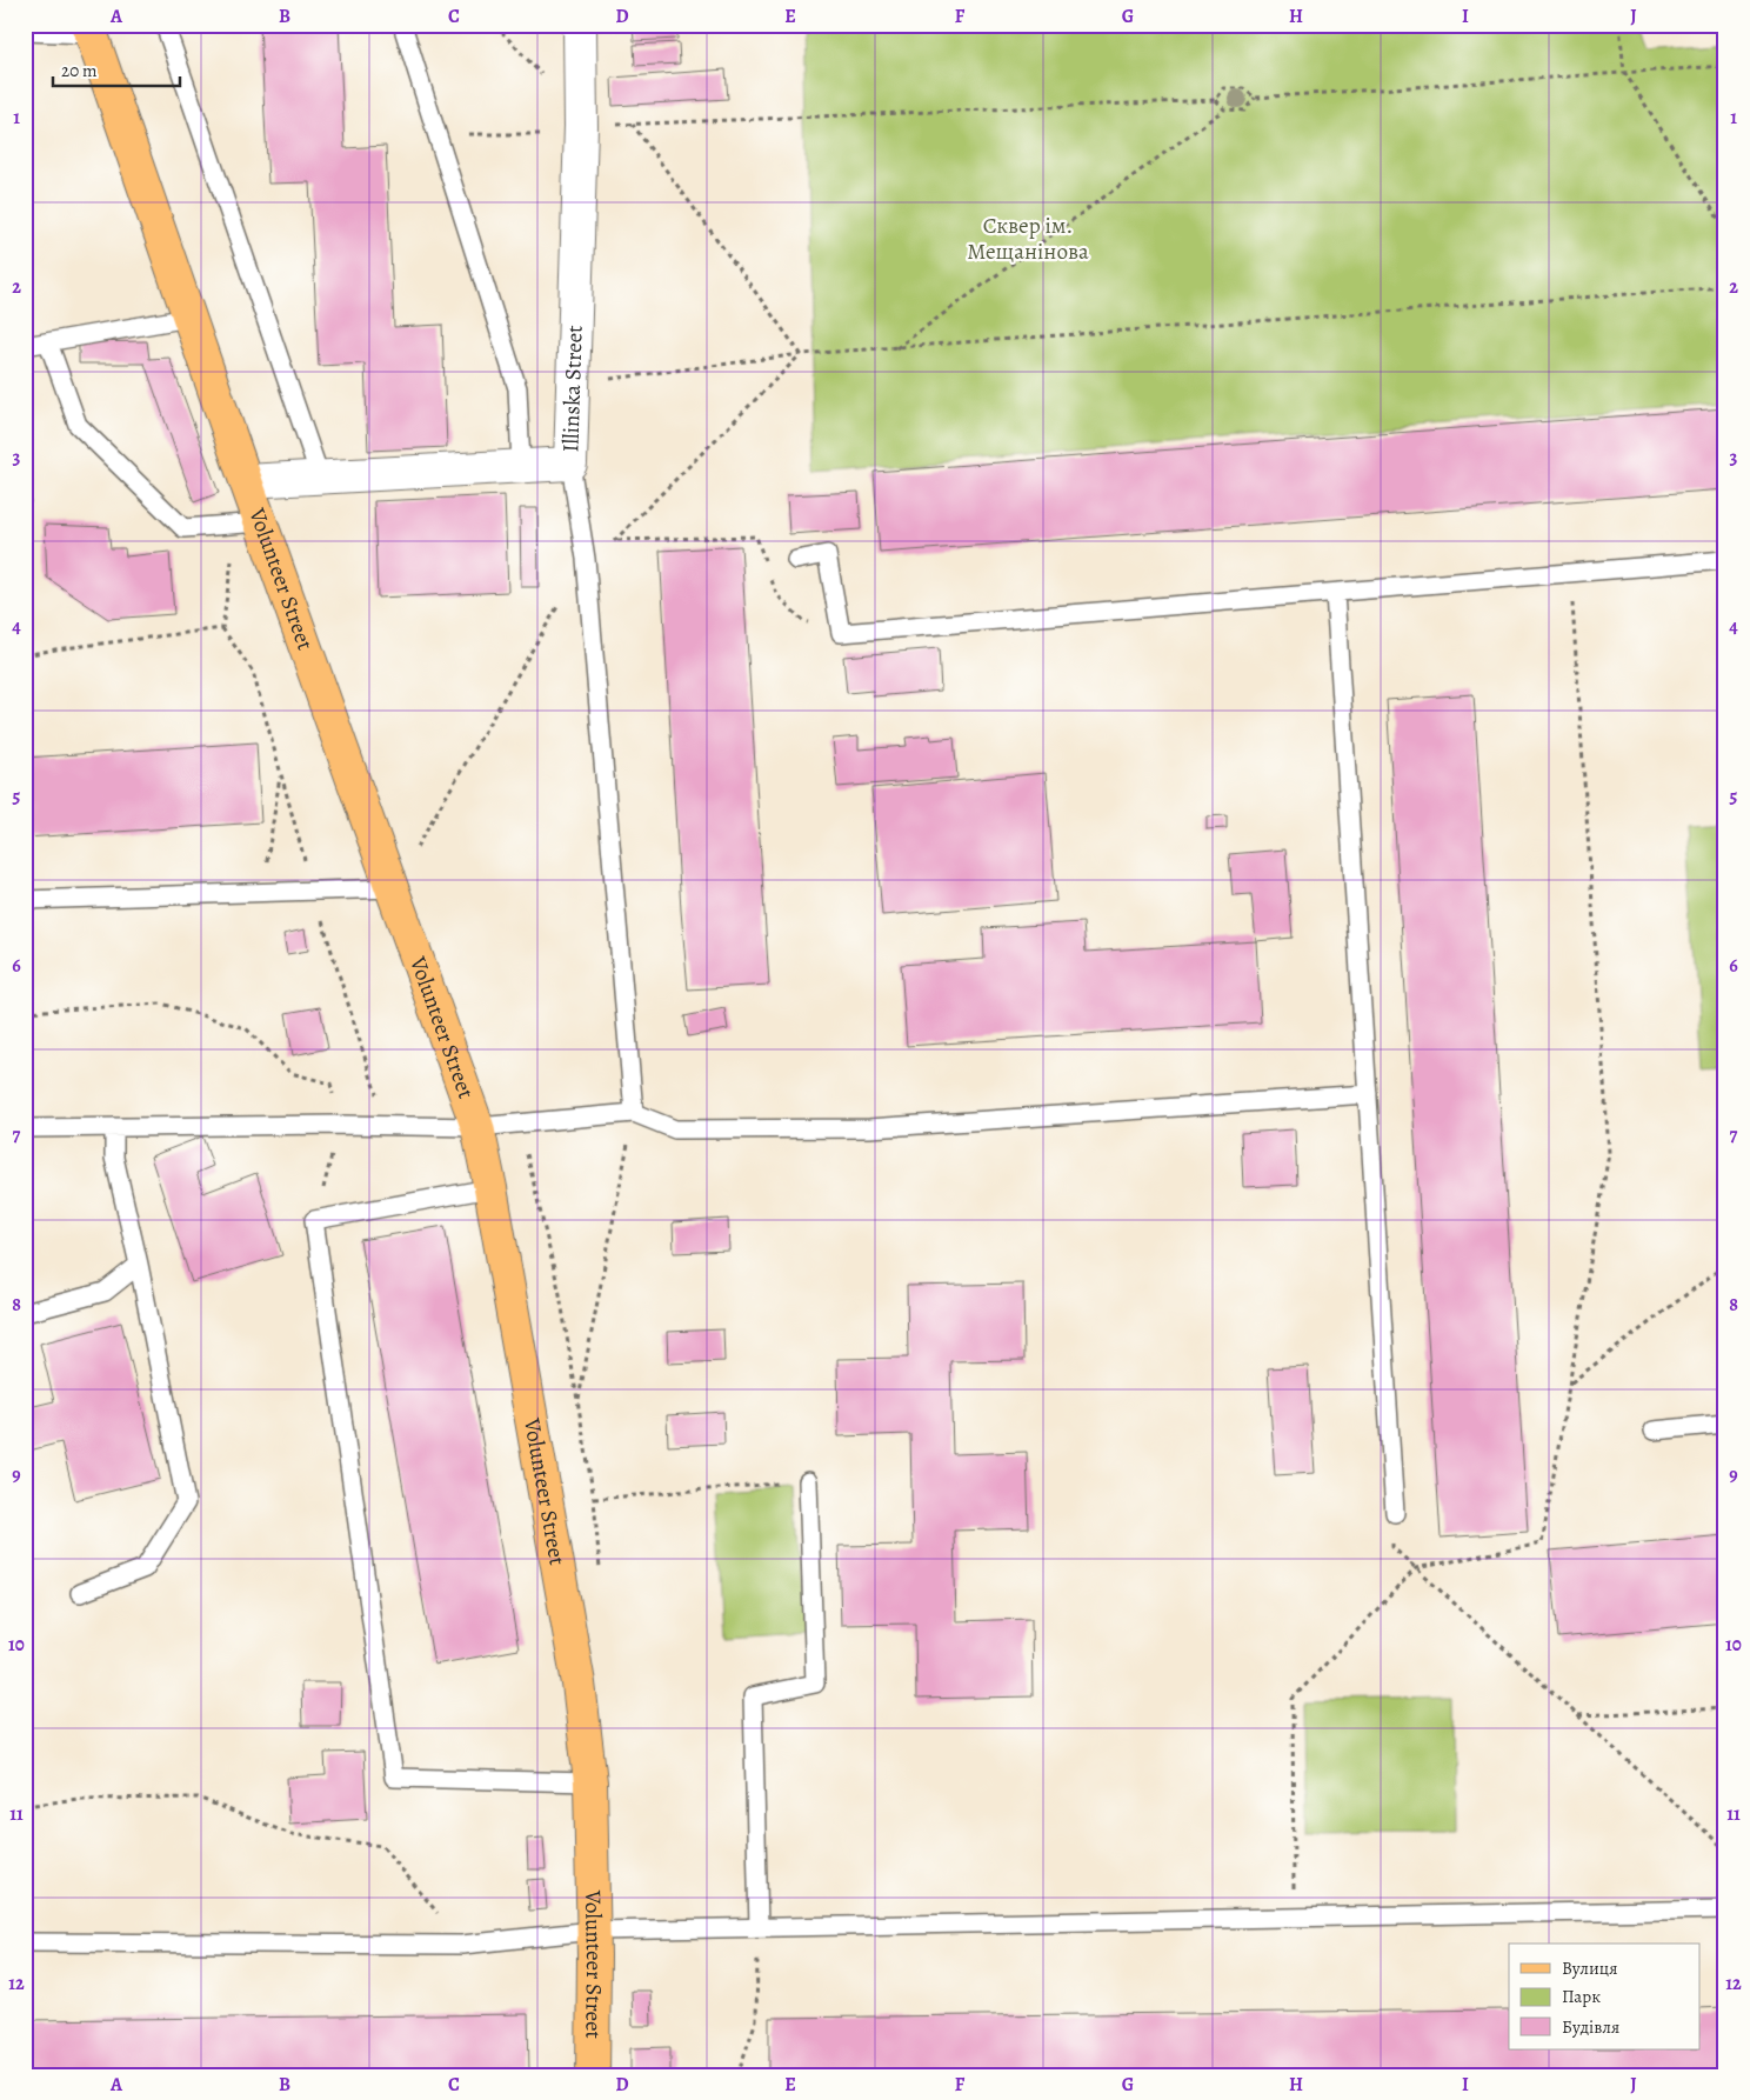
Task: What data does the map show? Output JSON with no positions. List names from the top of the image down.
{
  "streets": {
    "main road": ["Volunteer Street"],
    "street": ["Illinska Street"]
  },
  "crossings": [
    ["Illinska Street", "Volunteer Street"]
  ],
  "parks": ["Сквер ім. Мещанінова"],
  "legend": ["Вулиця", "Парк", "Будівля"],
  "scale_bar": "20 m",
  "grid": {
    "columns": [
      "A",
      "B",
      "C",
      "D",
      "E",
      "F",
      "G",
      "H",
      "I",
      "J"
    ],
    "rows": [
      "1",
      "2",
      "3",
      "4",
      "5",
      "6",
      "7",
      "8",
      "9",
      "10",
      "11",
      "12"
    ]
  }
}
